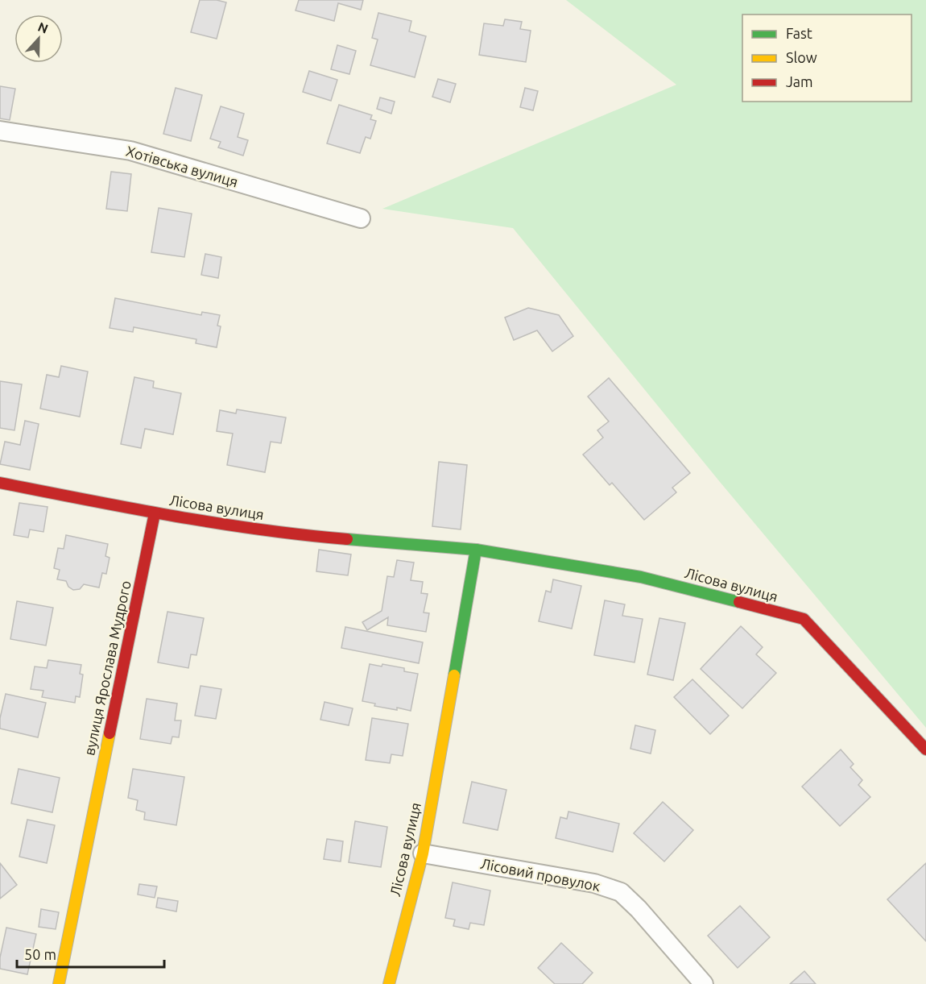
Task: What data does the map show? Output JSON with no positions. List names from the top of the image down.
{
  "streets": {
    "street": [
      "Хотівська вулиця",
      "Лісова вулиця",
      "вулиця Ярослава Мудрого",
      "Лісовий провулок"
    ]
  },
  "crossings": [
    ["Лісова вулиця", "вулиця Ярослава Мудрого"],
    ["Лісова вулиця", "Лісовий провулок"]
  ],
  "legend": ["Fast", "Slow", "Jam"],
  "scale_bar": "50 m",
  "north": "top"
}
